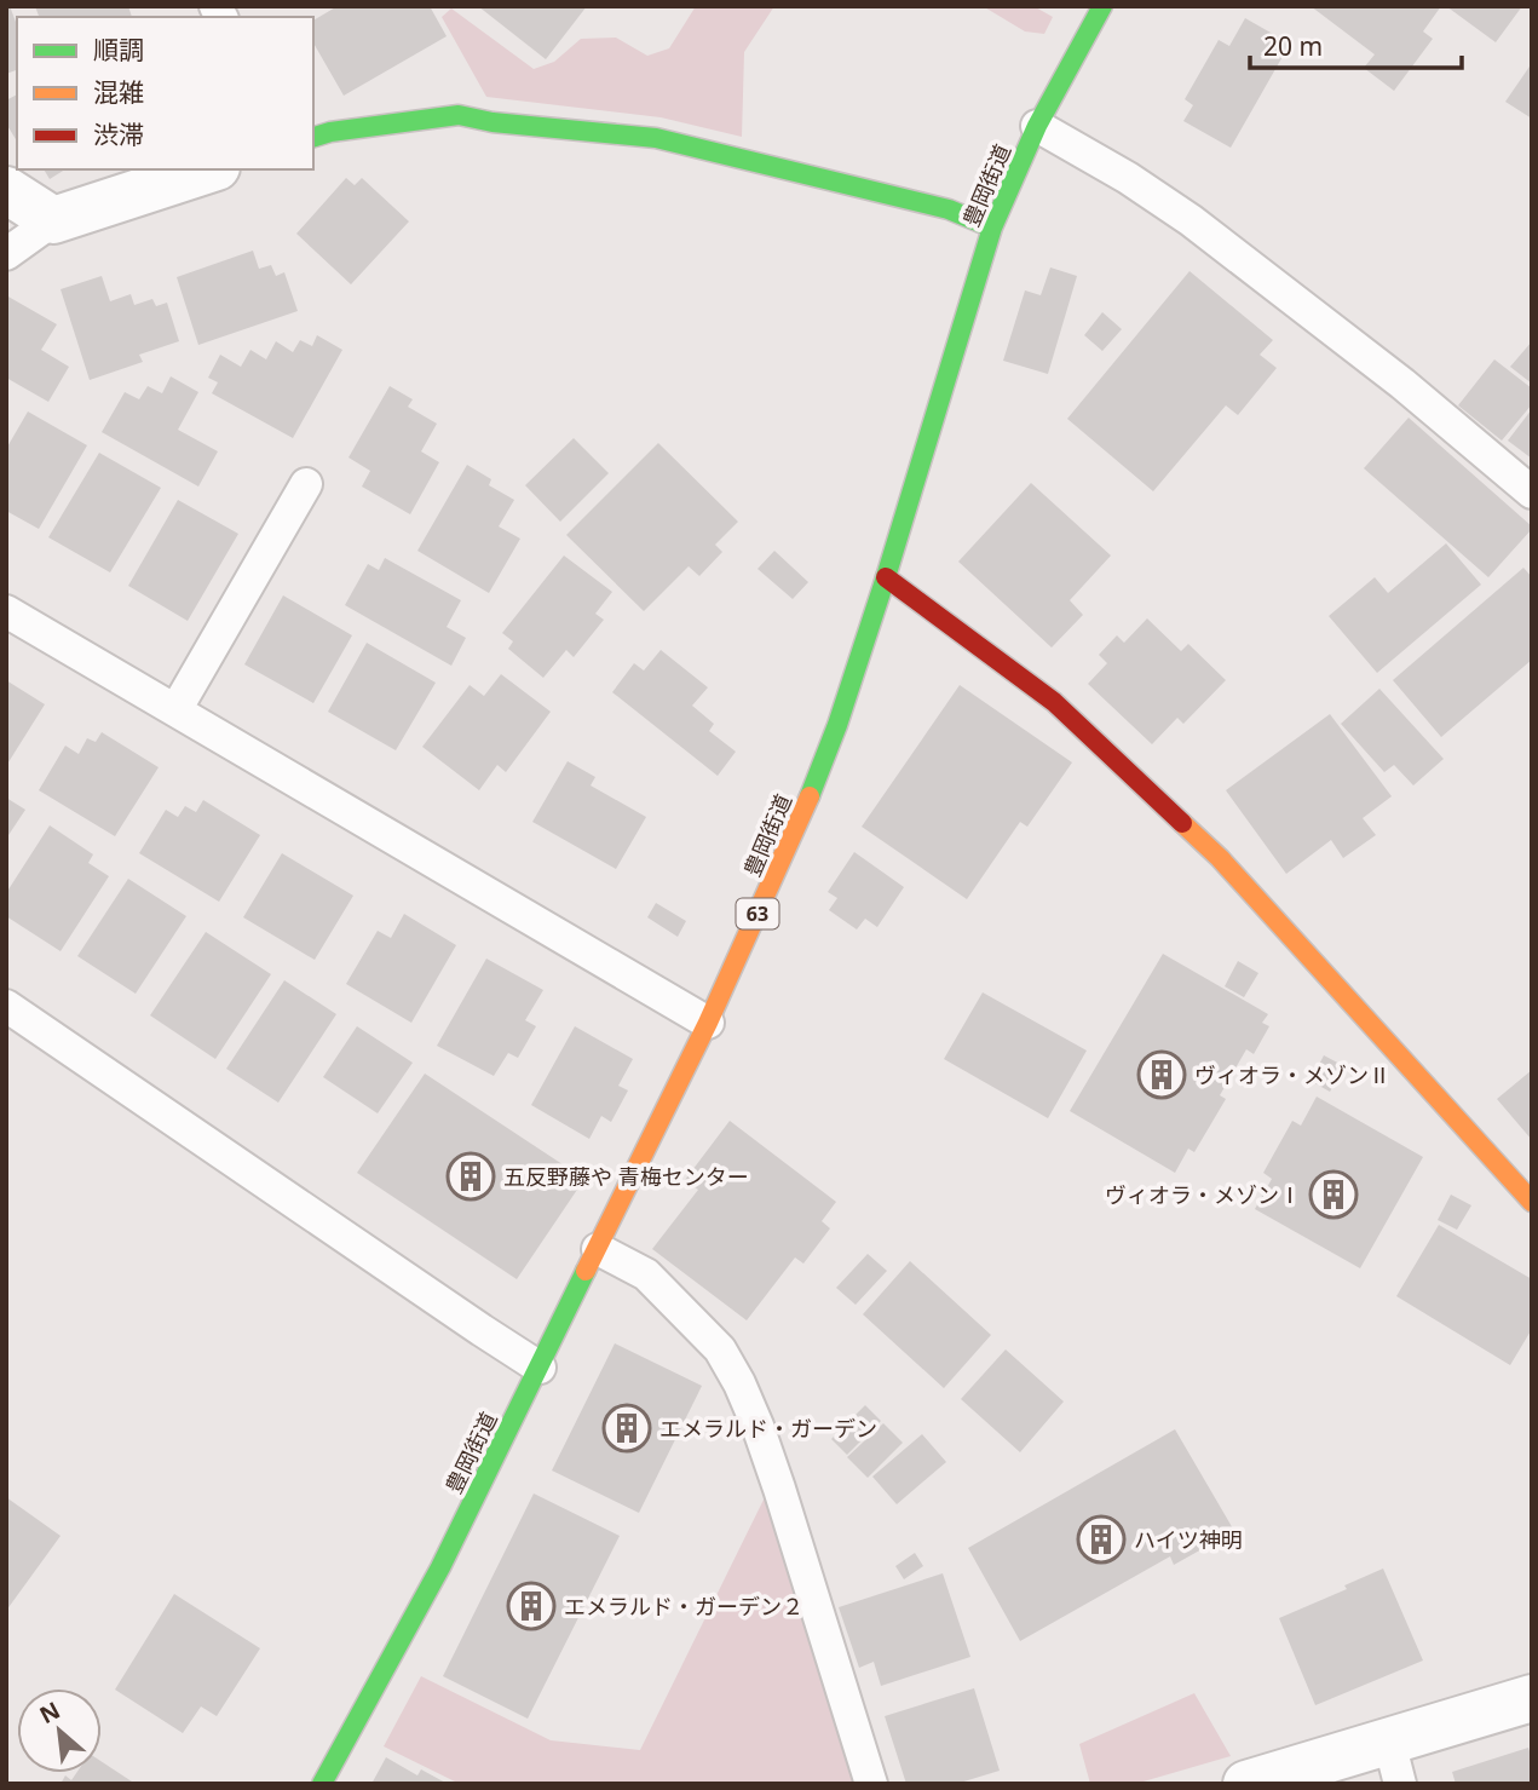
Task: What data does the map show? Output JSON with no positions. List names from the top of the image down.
{
  "streets": {
    "main road": ["豊岡街道", "63"]
  },
  "places": {
    "building": [
      "ヴィオラ・メゾンⅡ",
      "五反野藤や 青梅センター",
      "ヴィオラ・メゾンⅠ",
      "エメラルド・ガーデン",
      "ハイツ神明",
      "エメラルド・ガーデン２"
    ]
  },
  "legend": ["順調", "混雑", "渋滞"],
  "scale_bar": "20 m",
  "north": "top left"
}
